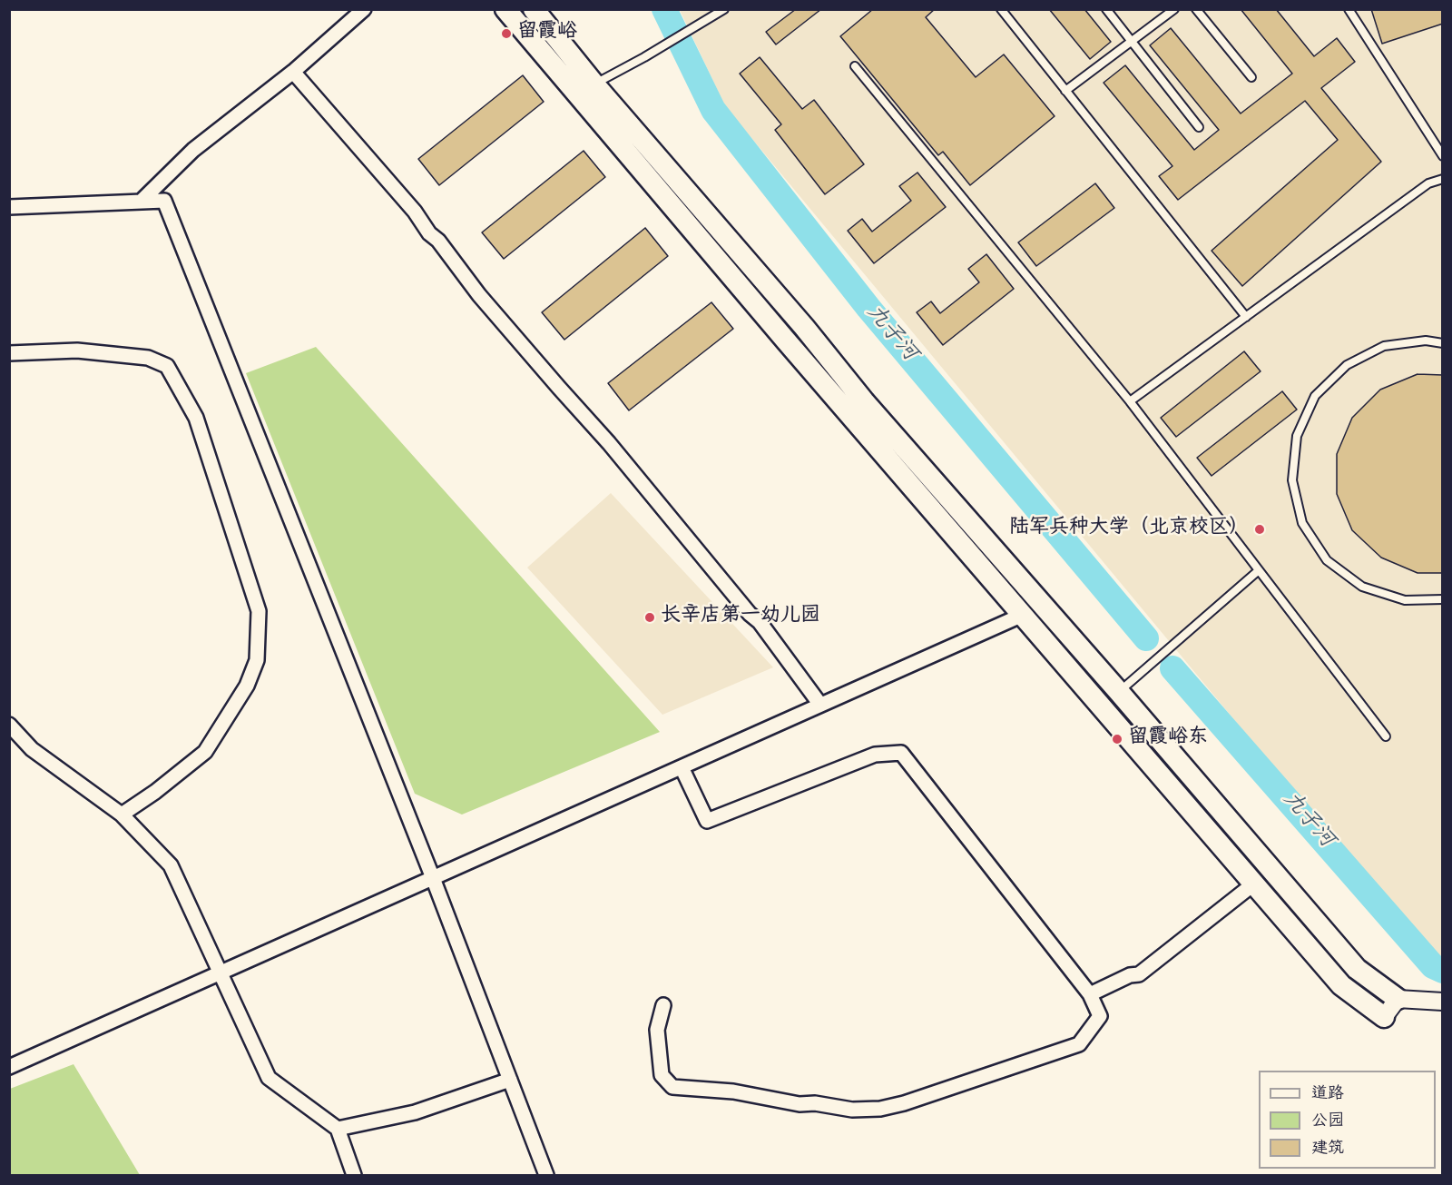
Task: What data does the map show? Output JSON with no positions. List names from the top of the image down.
{
  "water": ["九子河"],
  "places": [
    "留霞峪",
    "陆军兵种大学（北京校区）",
    "长辛店第一幼儿园",
    "留霞峪东"
  ],
  "legend": ["道路", "公园", "建筑"]
}
